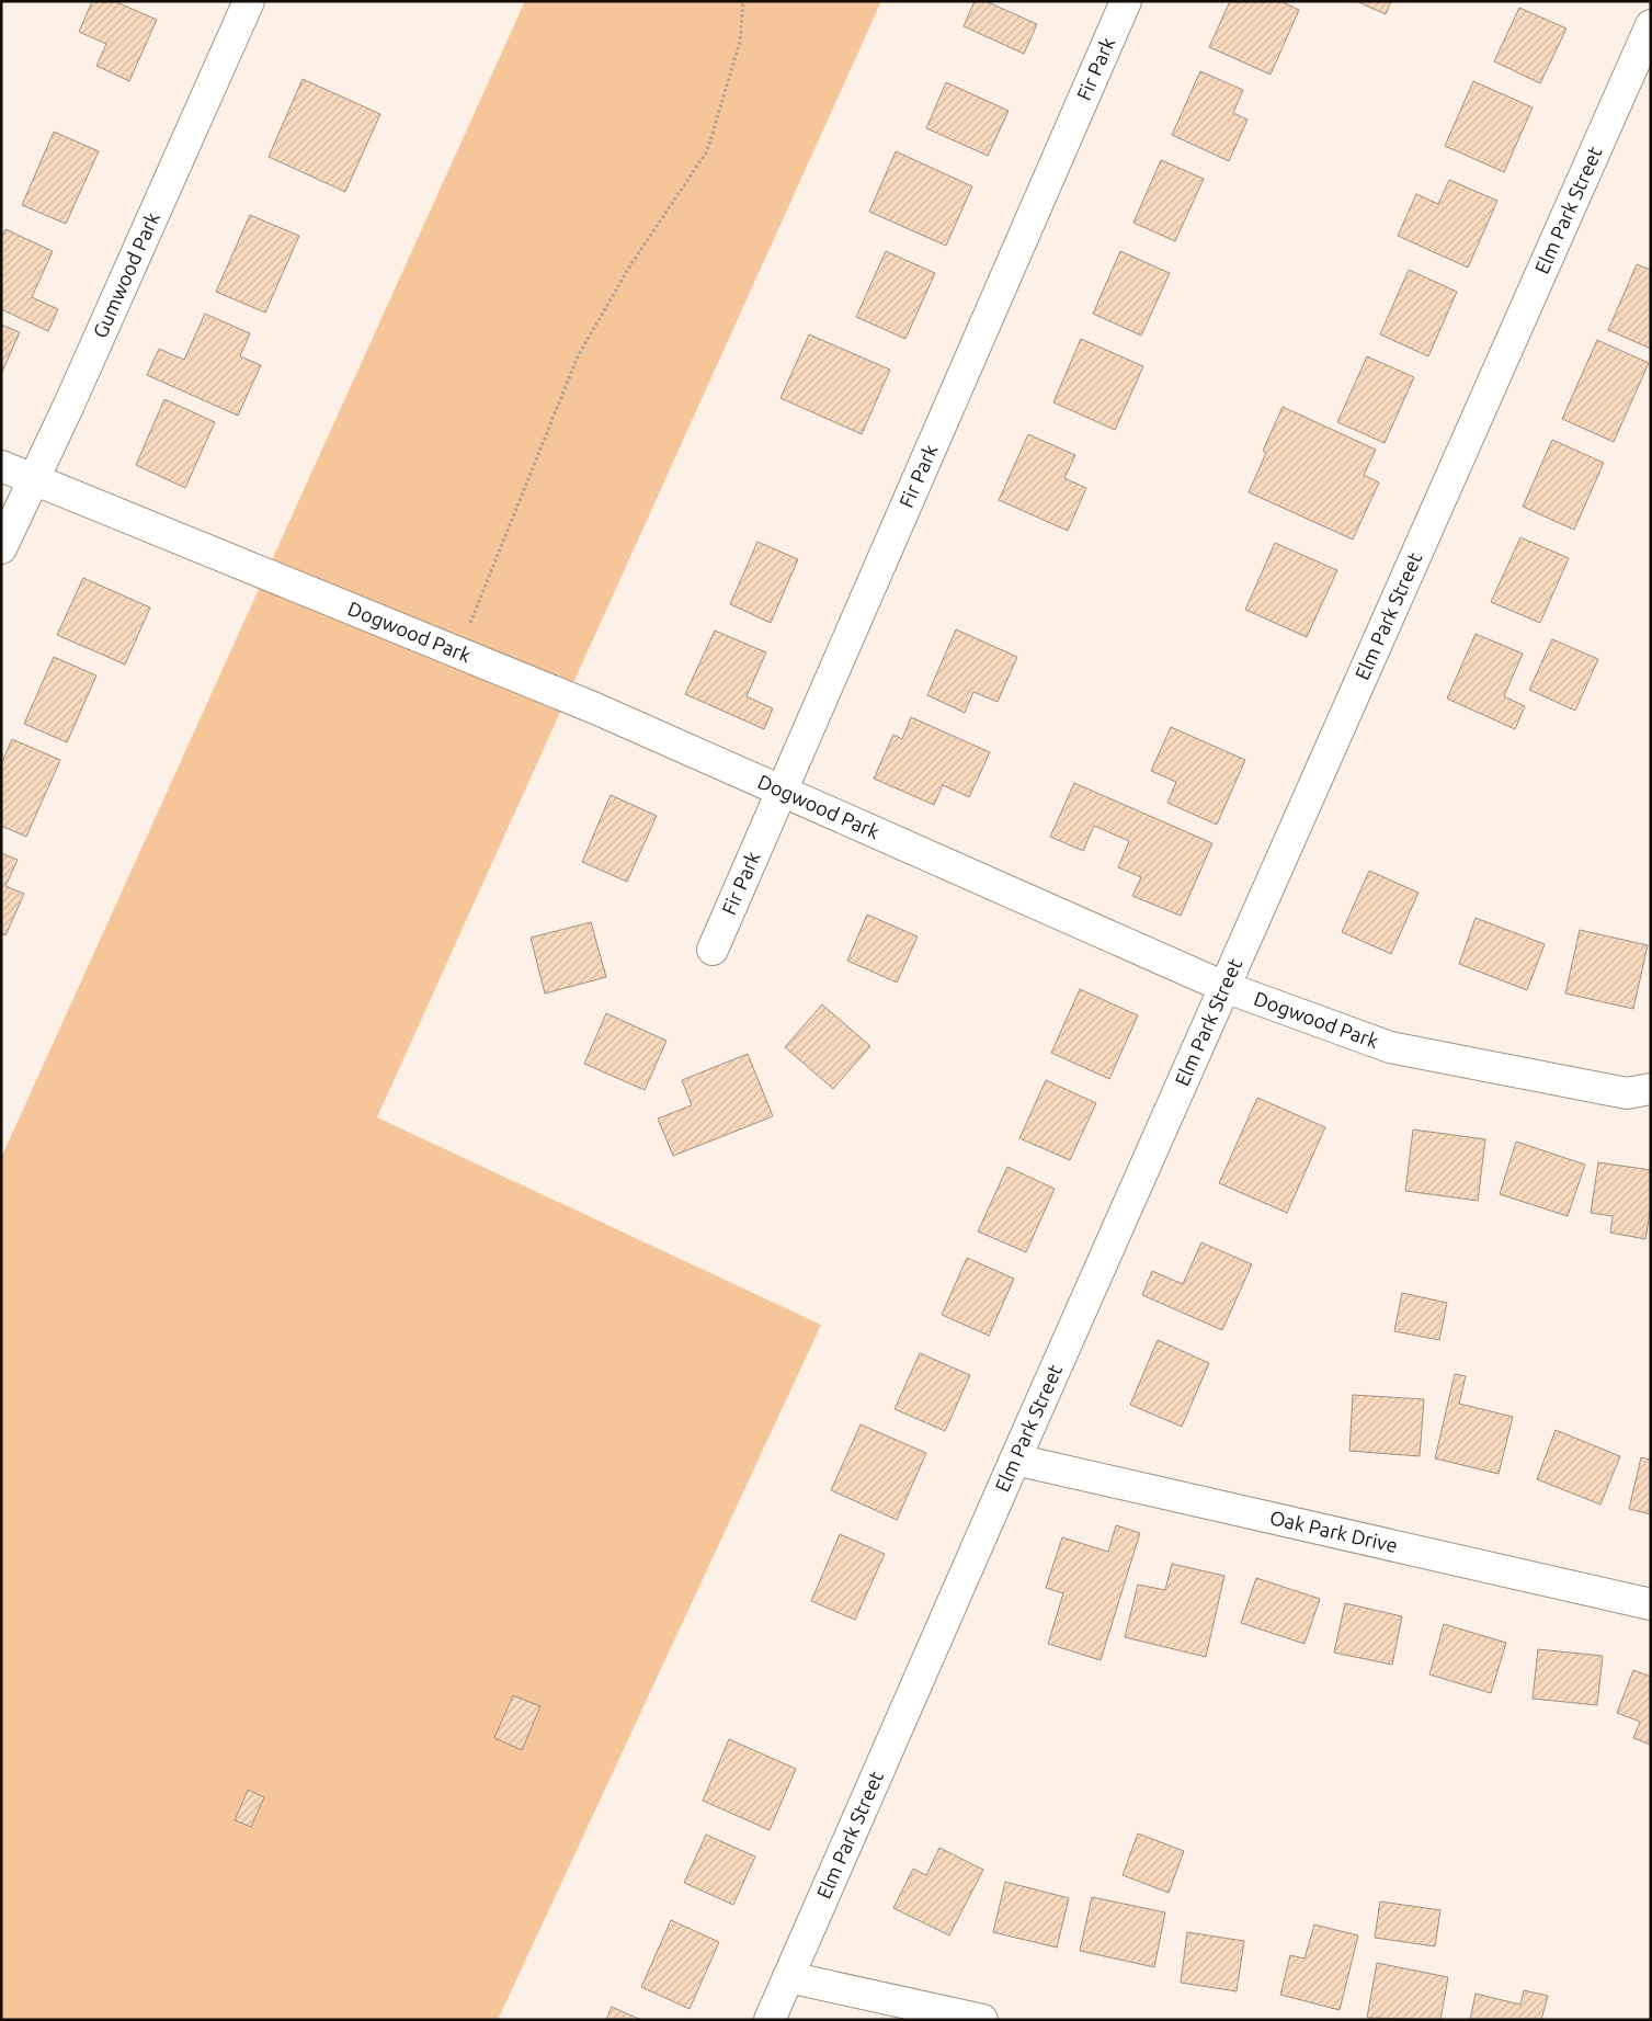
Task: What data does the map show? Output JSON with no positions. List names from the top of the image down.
{
  "streets": {
    "street": [
      "Fir Park",
      "Elm Park Street",
      "Gumwood Park",
      "Dogwood Park",
      "Oak Park Drive"
    ]
  },
  "crossings": [
    ["Fir Park", "Dogwood Park"],
    ["Elm Park Street", "Dogwood Park"],
    ["Elm Park Street", "Oak Park Drive"],
    ["Gumwood Park", "Dogwood Park"]
  ]
}
